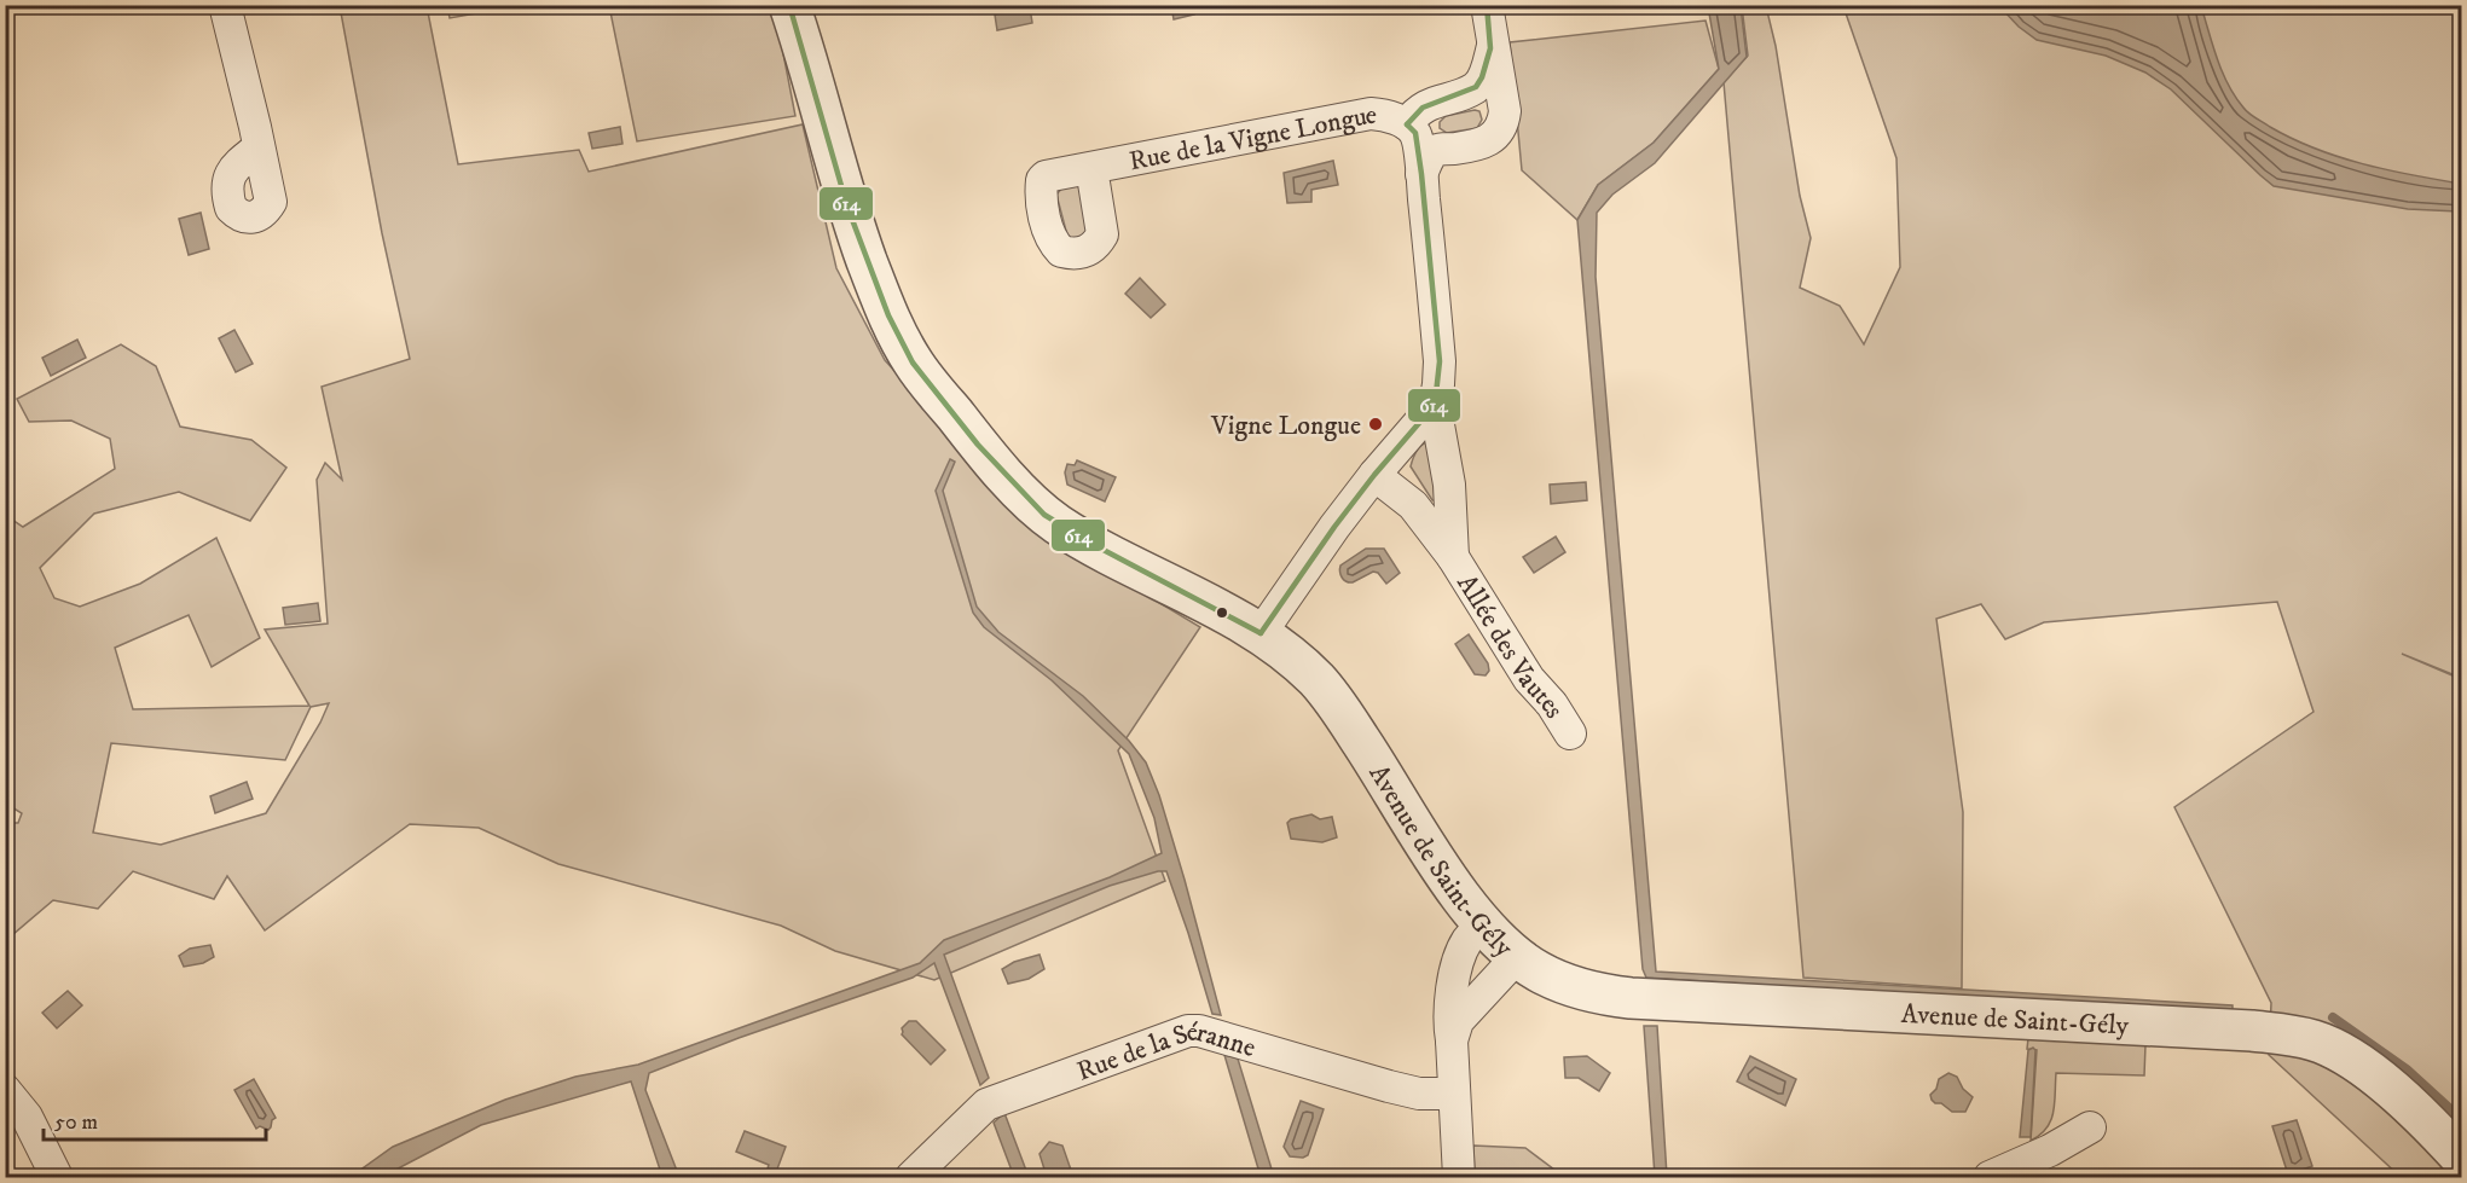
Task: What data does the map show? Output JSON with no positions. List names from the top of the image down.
{
  "streets": {
    "street": [
      "Rue de la Vigne Longue",
      "Allée des Vautes",
      "Avenue de Saint-Gély",
      "Rue de la Séranne"
    ]
  },
  "crossings": [
    ["Rue de la Vigne Longue", "Allée des Vautes"]
  ],
  "places": ["Vigne Longue"],
  "lines": ["transit line 614"],
  "scale_bar": "50 m"
}
